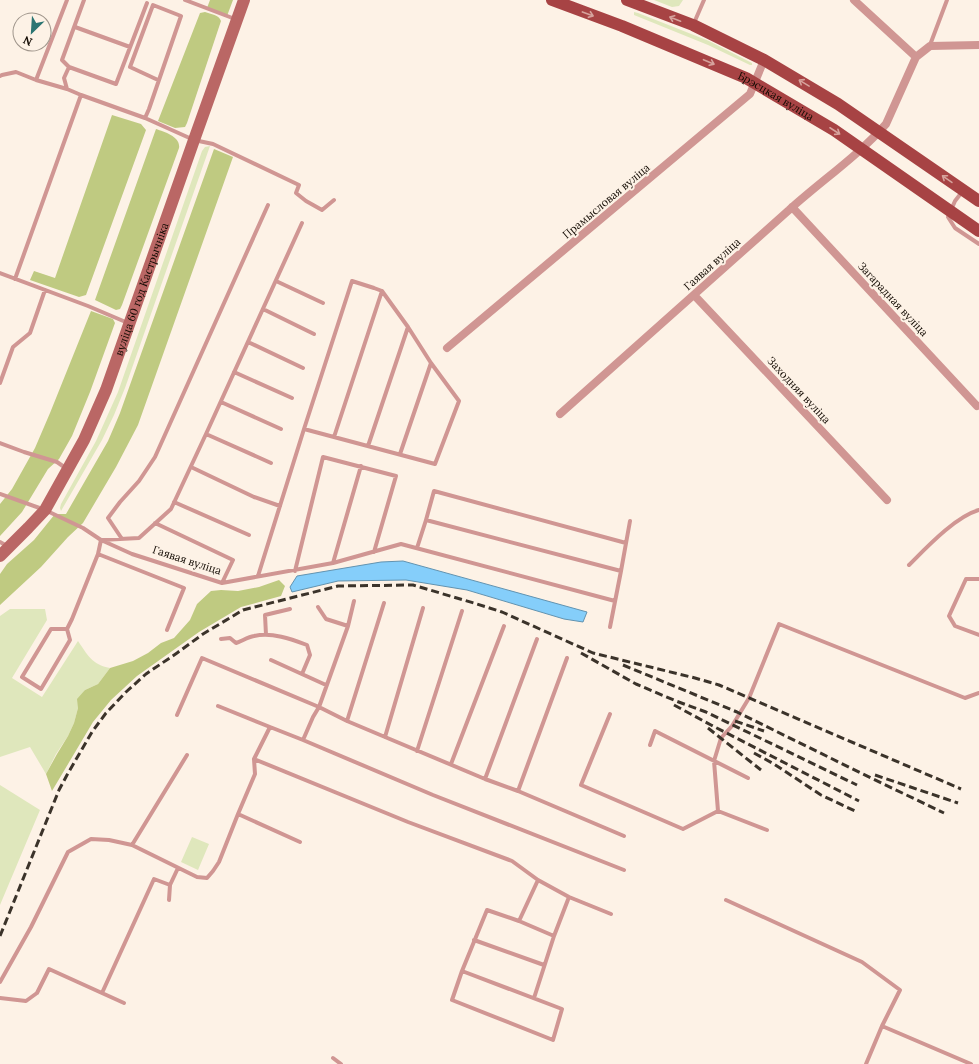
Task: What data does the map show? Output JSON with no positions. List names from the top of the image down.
{
  "streets": {
    "main road": ["Брэсцкая вуліца"],
    "street": [
      "Прамысловая вуліца",
      "Гаявая вуліца",
      "вуліца 60 год Кастрычніка",
      "Загарадная вуліца",
      "Заходняя вуліца"
    ]
  },
  "crossings": [
    ["Брэсцкая вуліца", "Прамысловая вуліца"],
    ["Брэсцкая вуліца", "Гаявая вуліца"],
    ["Гаявая вуліца", "вуліца 60 год Кастрычніка"],
    ["Гаявая вуліца", "Загарадная вуліца"],
    ["Гаявая вуліца", "Заходняя вуліца"]
  ],
  "north": "bottom left"
}
